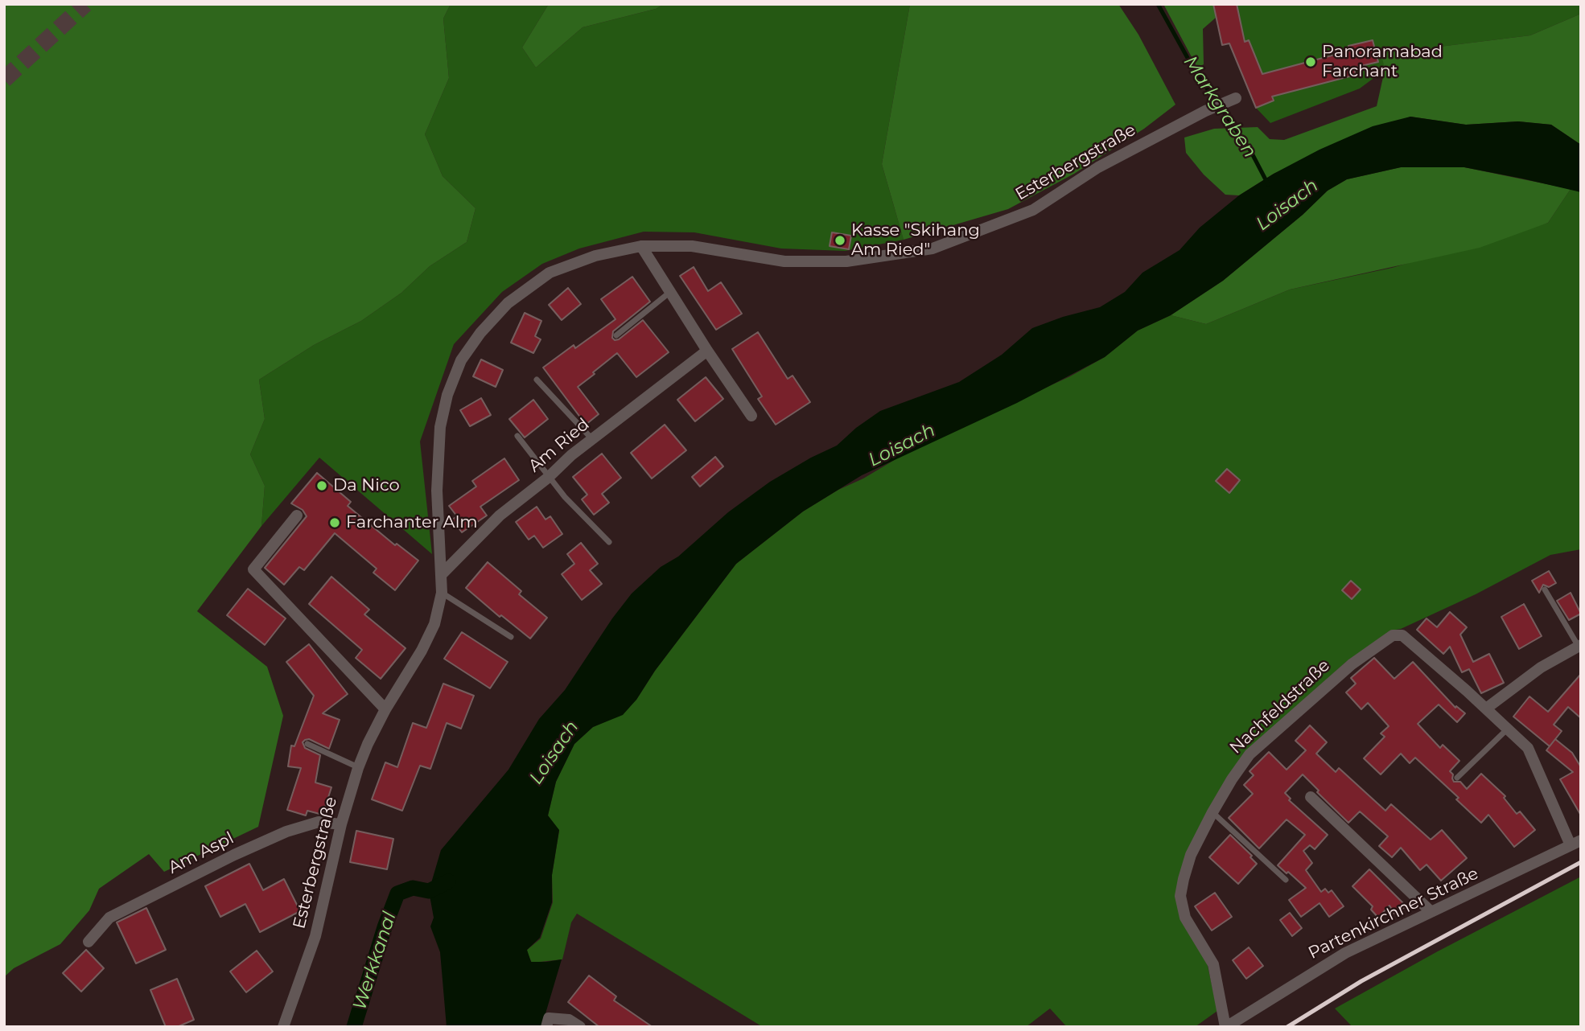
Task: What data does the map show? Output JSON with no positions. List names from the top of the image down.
{
  "streets": {
    "street": [
      "Esterbergstraße",
      "Am Ried",
      "Nachfeldstraße",
      "Am Aspl",
      "Partenkirchner Straße"
    ]
  },
  "crossings": [
    ["Esterbergstraße", "Am Ried"],
    ["Esterbergstraße", "Am Aspl"],
    ["Nachfeldstraße", "Partenkirchner Straße"]
  ],
  "water": ["Markgraben", "Loisach", "Werkkanal"],
  "places": [
    "Panoramabad Farchant",
    "Kasse \"Skihang Am Ried\"",
    "Da Nico",
    "Farchanter Alm"
  ]
}
